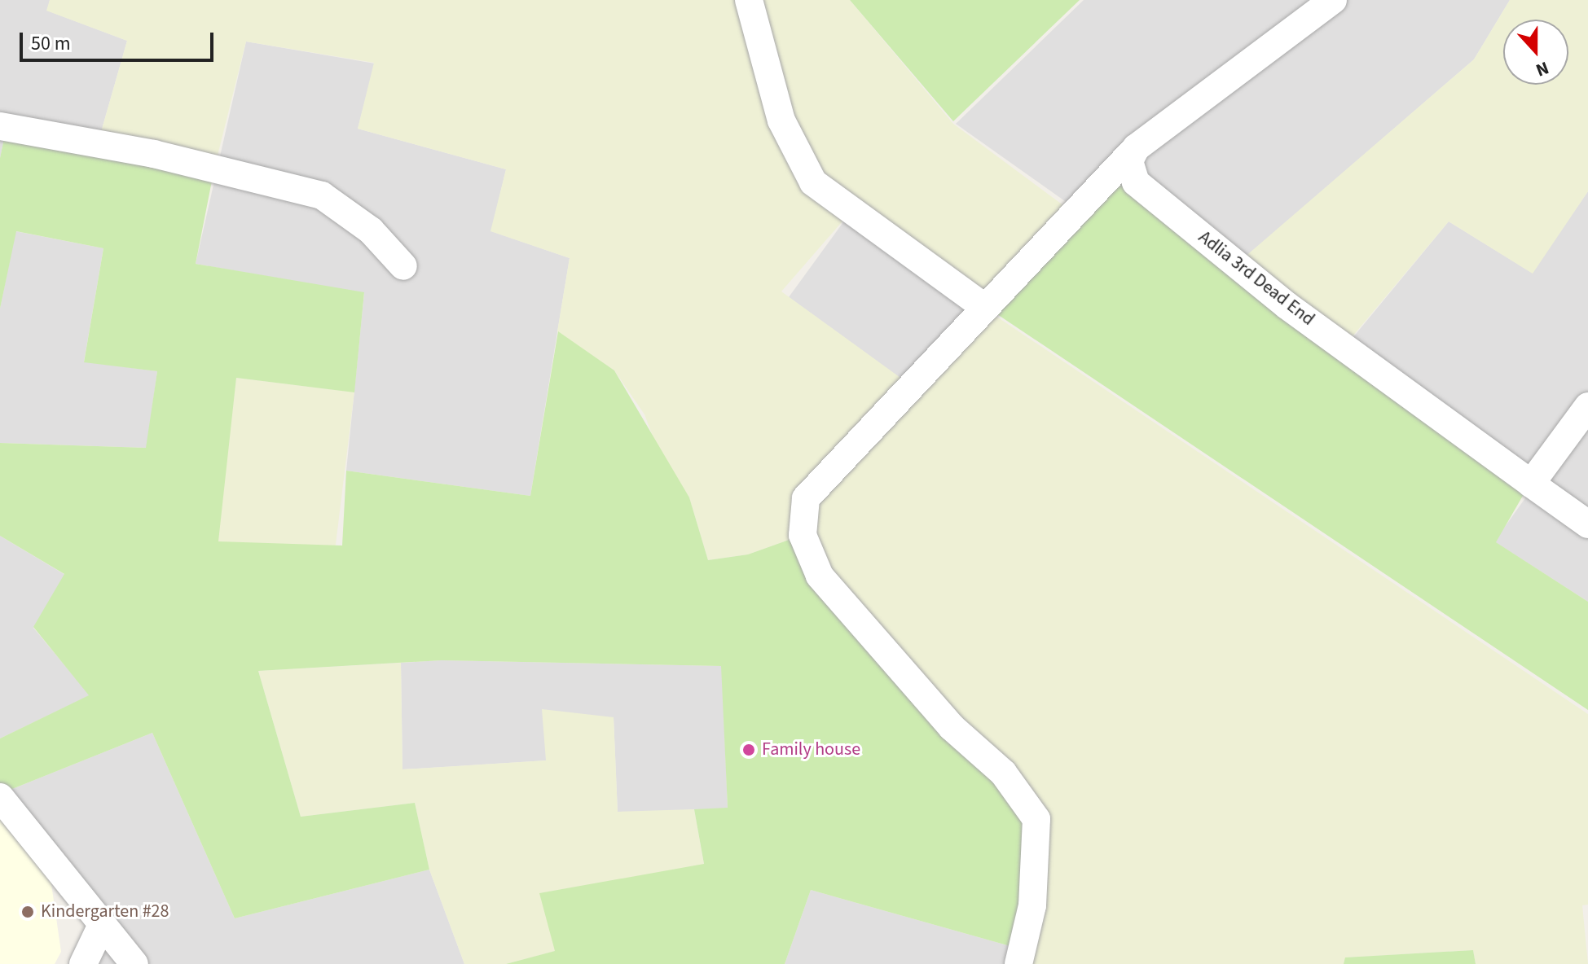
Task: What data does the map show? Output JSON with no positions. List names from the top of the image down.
{
  "streets": {
    "street": ["Adlia 3rd Dead End"]
  },
  "places": ["Family house", "Kindergarten #28"],
  "scale_bar": "50 m",
  "north": "bottom"
}
